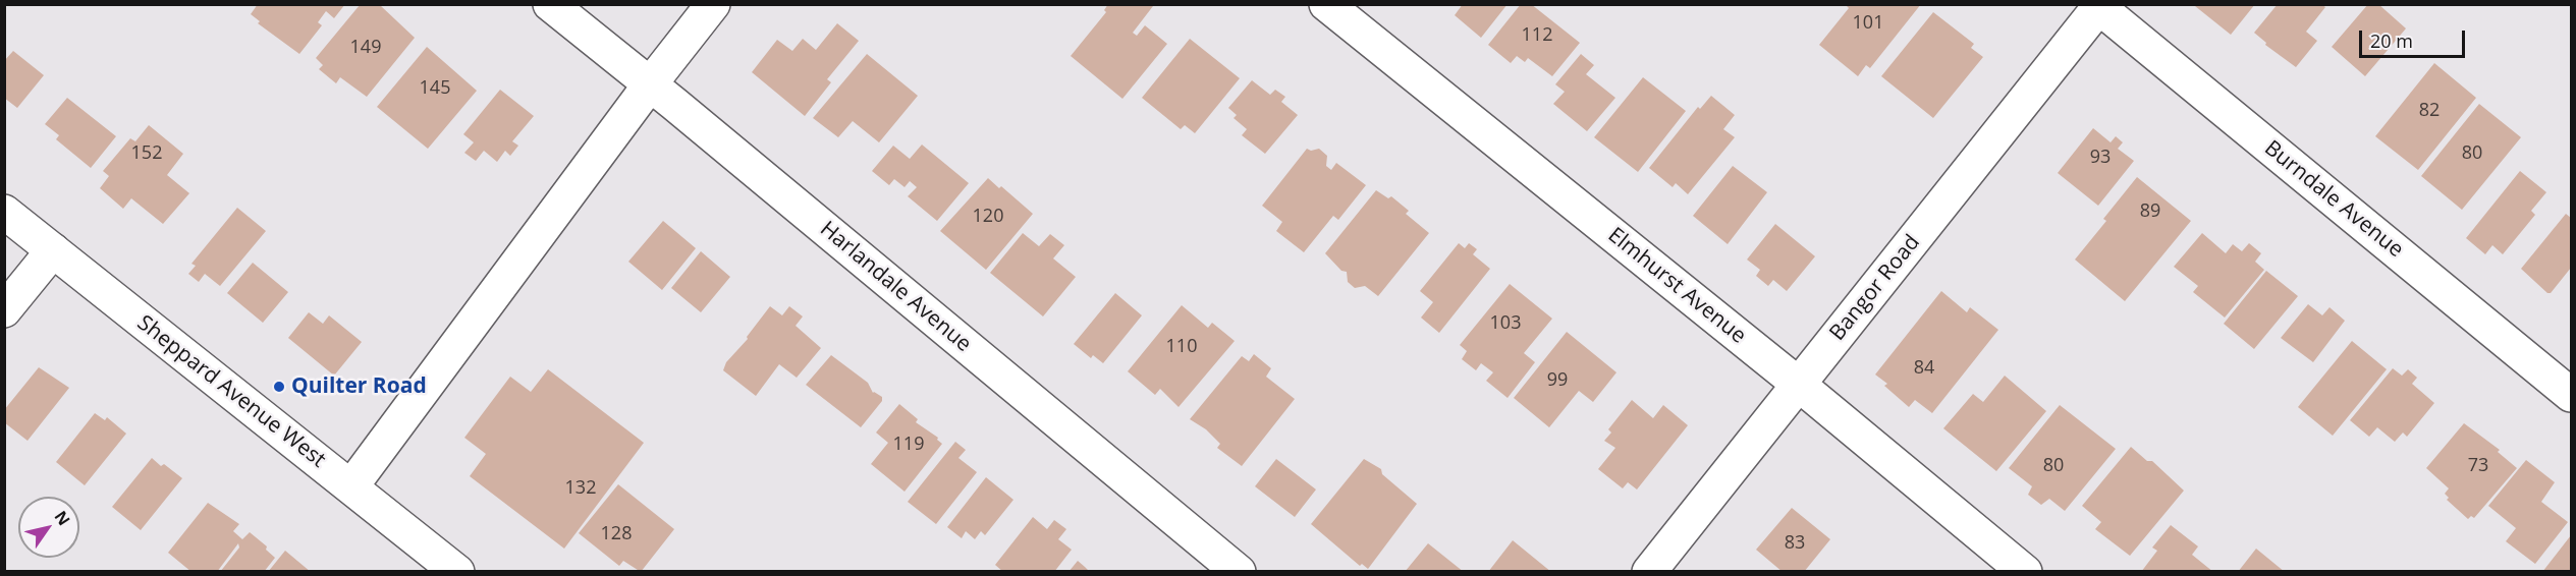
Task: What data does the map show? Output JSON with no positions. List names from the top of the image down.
{
  "streets": {
    "street": [
      "Burndale Avenue",
      "Elmhurst Avenue",
      "Harlandale Avenue",
      "Bangor Road",
      "Sheppard Avenue West"
    ]
  },
  "crossings": [
    ["Burndale Avenue", "Bangor Road"],
    ["Elmhurst Avenue", "Bangor Road"]
  ],
  "places": ["Quilter Road"],
  "house_numbers": [
    "101",
    "112",
    "149",
    "145",
    "82",
    "152",
    "80",
    "93",
    "89",
    "120",
    "103",
    "110",
    "84",
    "99",
    "119",
    "80",
    "73",
    "132",
    "128",
    "83"
  ],
  "scale_bar": "20 m",
  "north": "top right"
}
